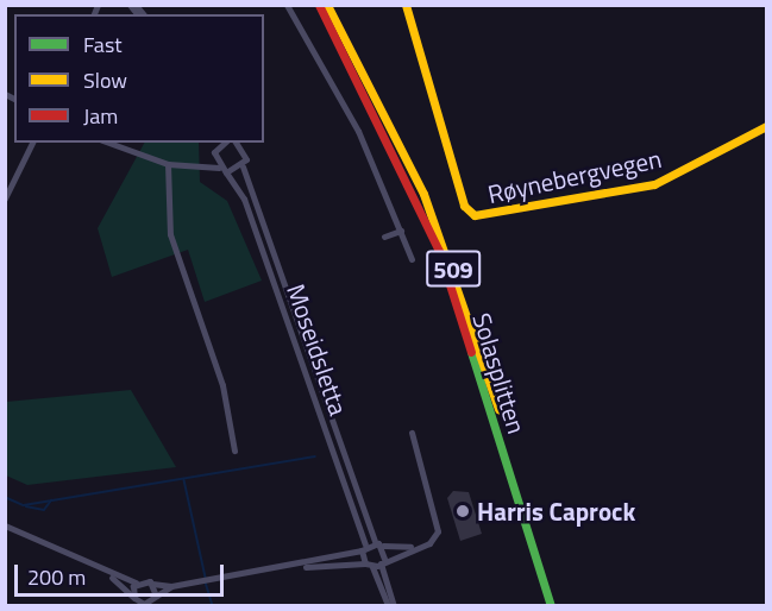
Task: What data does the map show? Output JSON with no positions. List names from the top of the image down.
{
  "streets": {
    "main road": ["Røynebergvegen", "509", "Solasplitten"],
    "street": ["Moseidsletta"]
  },
  "places": ["Harris Caprock"],
  "legend": ["Fast", "Slow", "Jam"],
  "scale_bar": "200 m"
}
